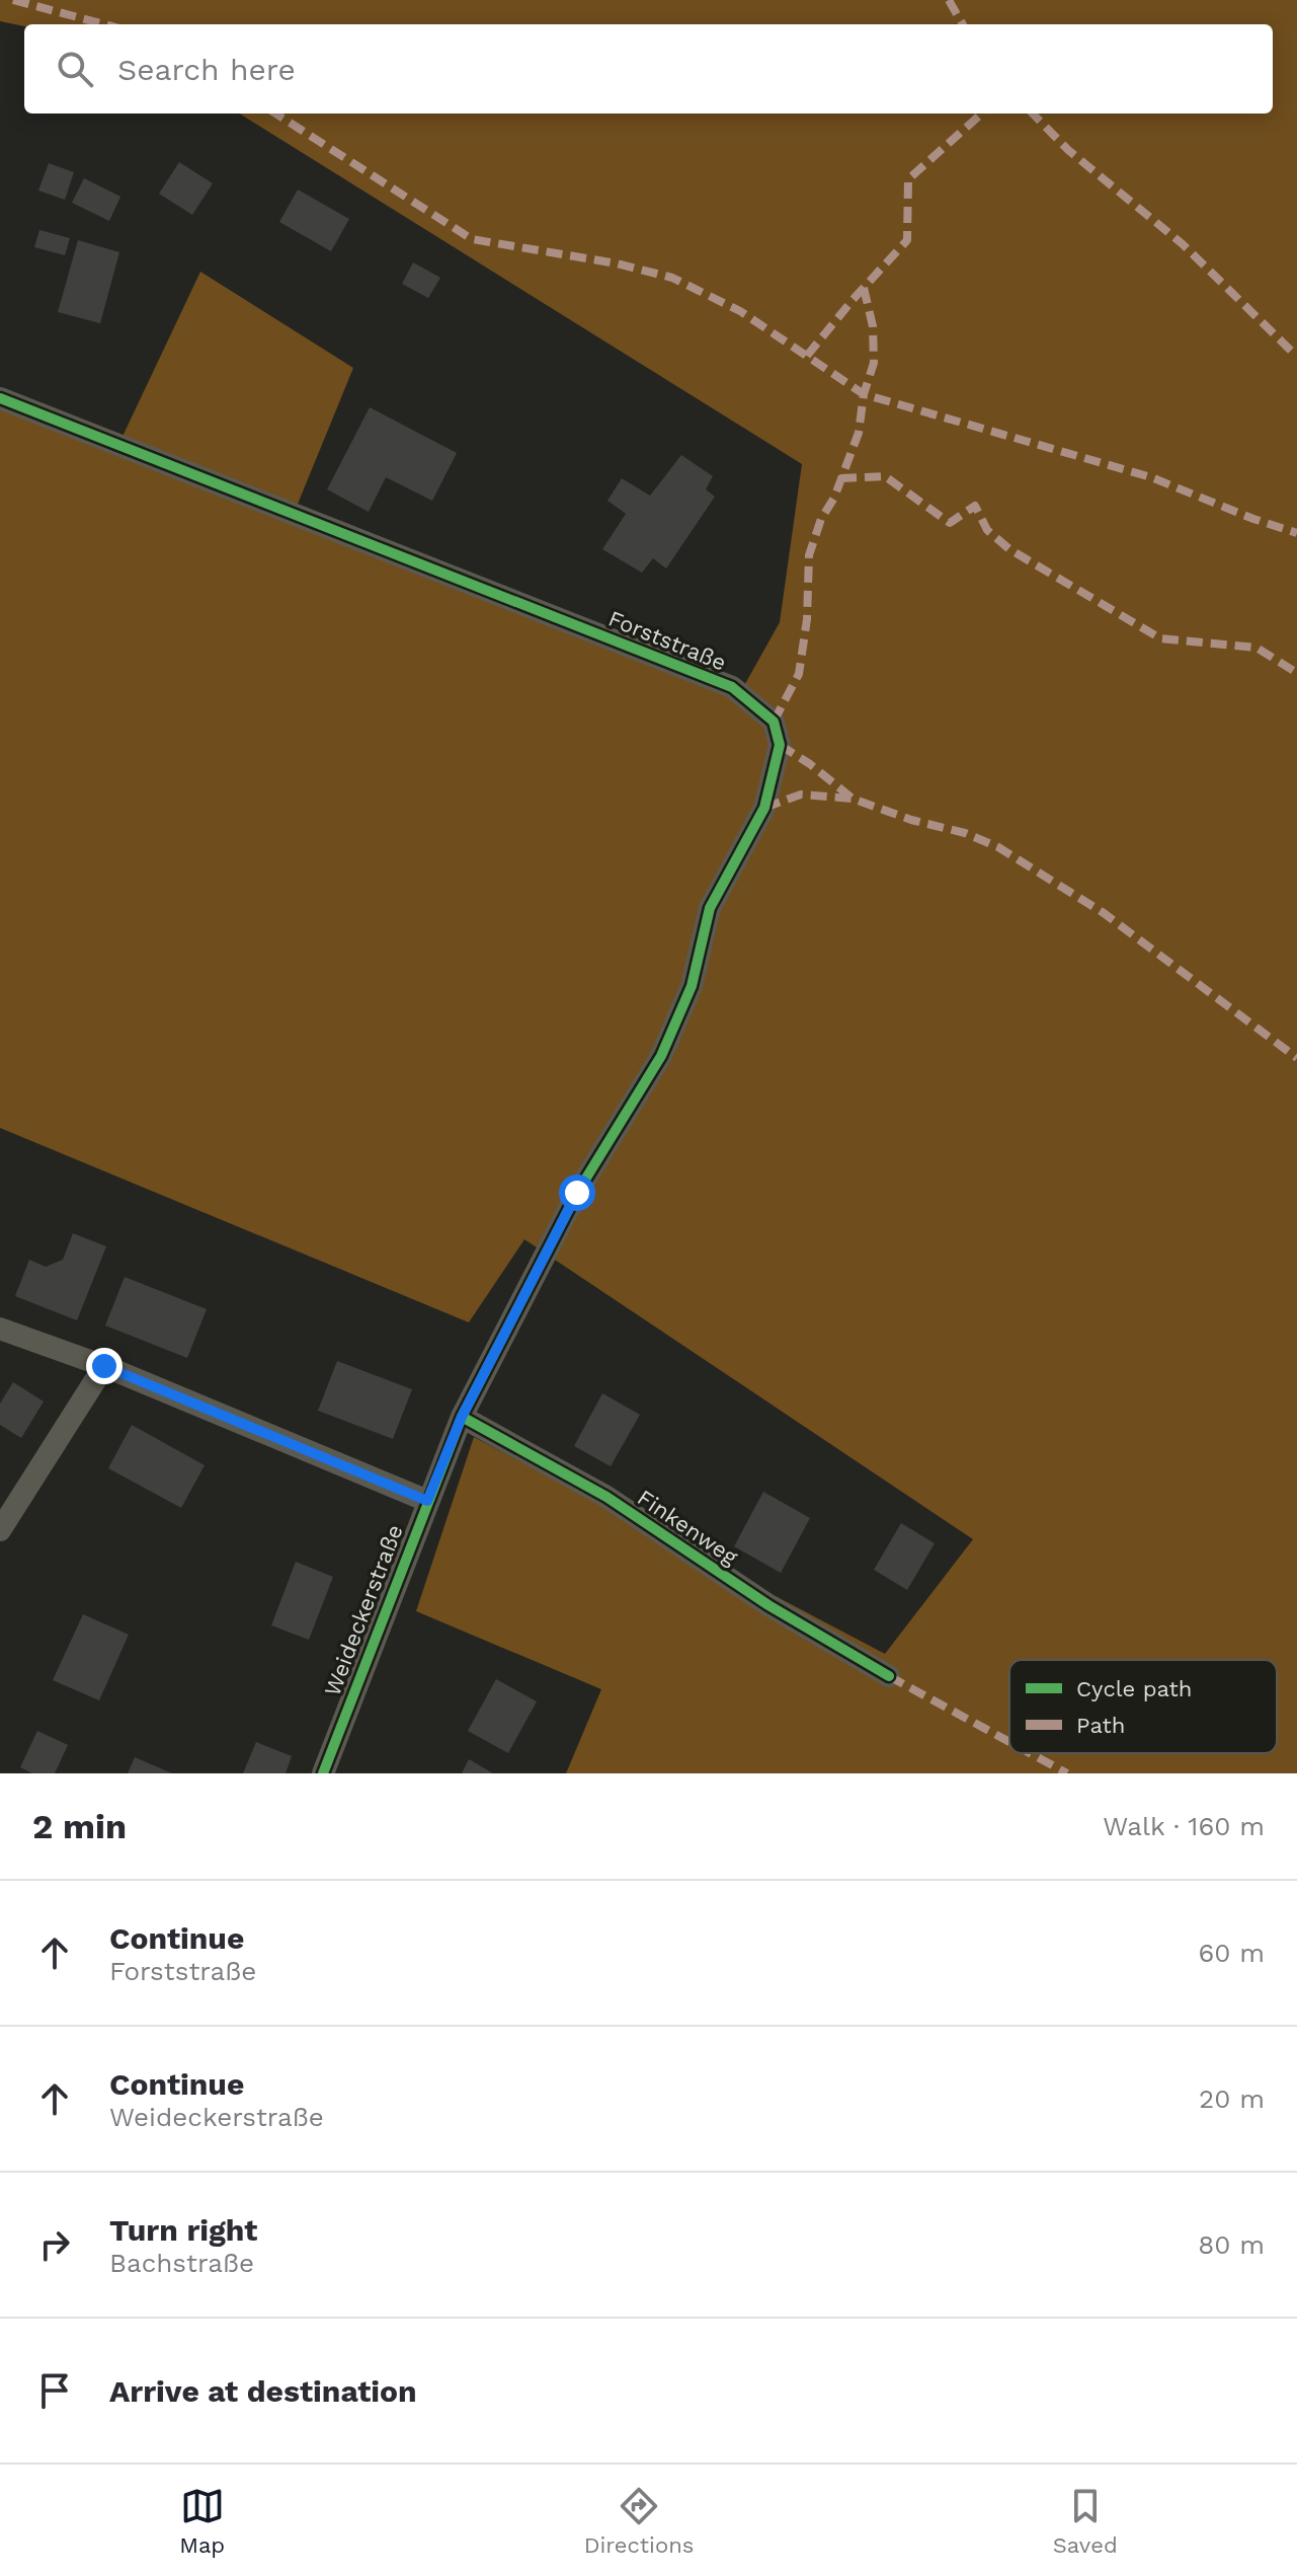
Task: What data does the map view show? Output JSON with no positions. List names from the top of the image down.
{
  "streets": {
    "street": ["Forststraße", "Finkenweg", "Weideckerstraße"]
  },
  "crossings": [
    ["Forststraße", "Finkenweg"],
    ["Forststraße", "Weideckerstraße"],
    ["Finkenweg", "Weideckerstraße"]
  ],
  "legend": ["Cycle path", "Path"],
  "page": {
    "search": "Search here",
    "heading": ["2 min", "Walk · 160 m"],
    "list": [
      ["Continue", "Forststraße", "60 m"],
      ["Continue", "Weideckerstraße", "20 m"],
      ["Turn right", "Bachstraße", "80 m"],
      "Arrive at destination"
    ],
    "nav": ["Map", "Directions", "Saved"]
  }
}
